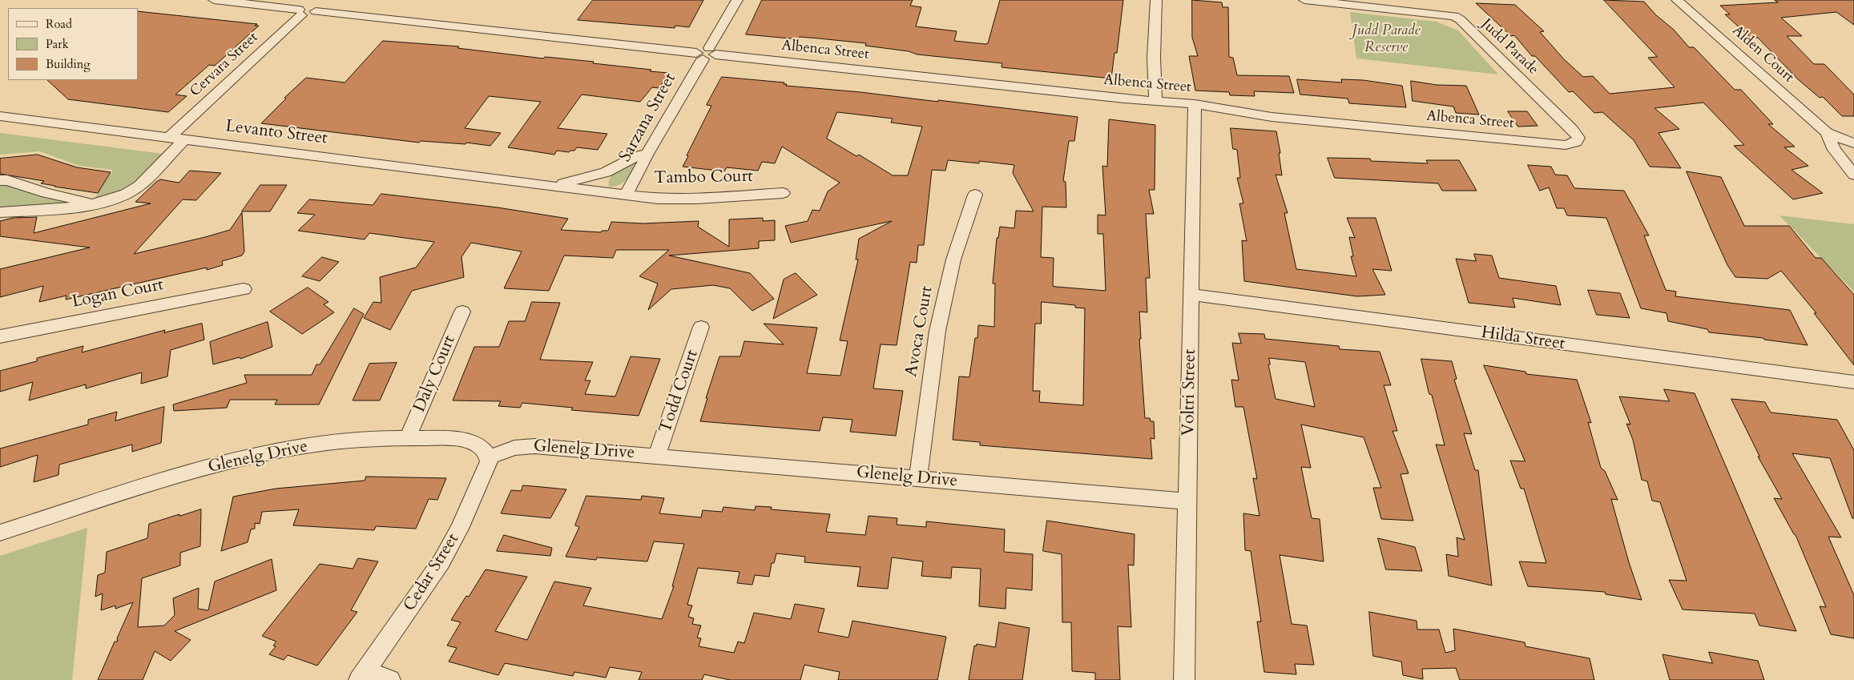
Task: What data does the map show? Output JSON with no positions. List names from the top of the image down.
{
  "streets": {
    "street": [
      "Judd Parade",
      "Albenca Street",
      "Alden Court",
      "Cervara Street",
      "Sarzana Street",
      "Levanto Street",
      "Tambo Court",
      "Logan Court",
      "Avoca Court",
      "Hilda Street",
      "Daly Court",
      "Todd Court",
      "Voltri Street",
      "Glenelg Drive",
      "Cedar Street"
    ]
  },
  "crossings": [
    ["Judd Parade", "Albenca Street"],
    ["Albenca Street", "Voltri Street"],
    ["Cervara Street", "Levanto Street"],
    ["Sarzana Street", "Levanto Street"],
    ["Sarzana Street", "Tambo Court"],
    ["Levanto Street", "Tambo Court"],
    ["Avoca Court", "Glenelg Drive"],
    ["Hilda Street", "Voltri Street"],
    ["Daly Court", "Glenelg Drive"],
    ["Todd Court", "Glenelg Drive"],
    ["Voltri Street", "Glenelg Drive"],
    ["Glenelg Drive", "Cedar Street"]
  ],
  "parks": ["Judd Parade Reserve"],
  "legend": ["Road", "Park", "Building"]
}
